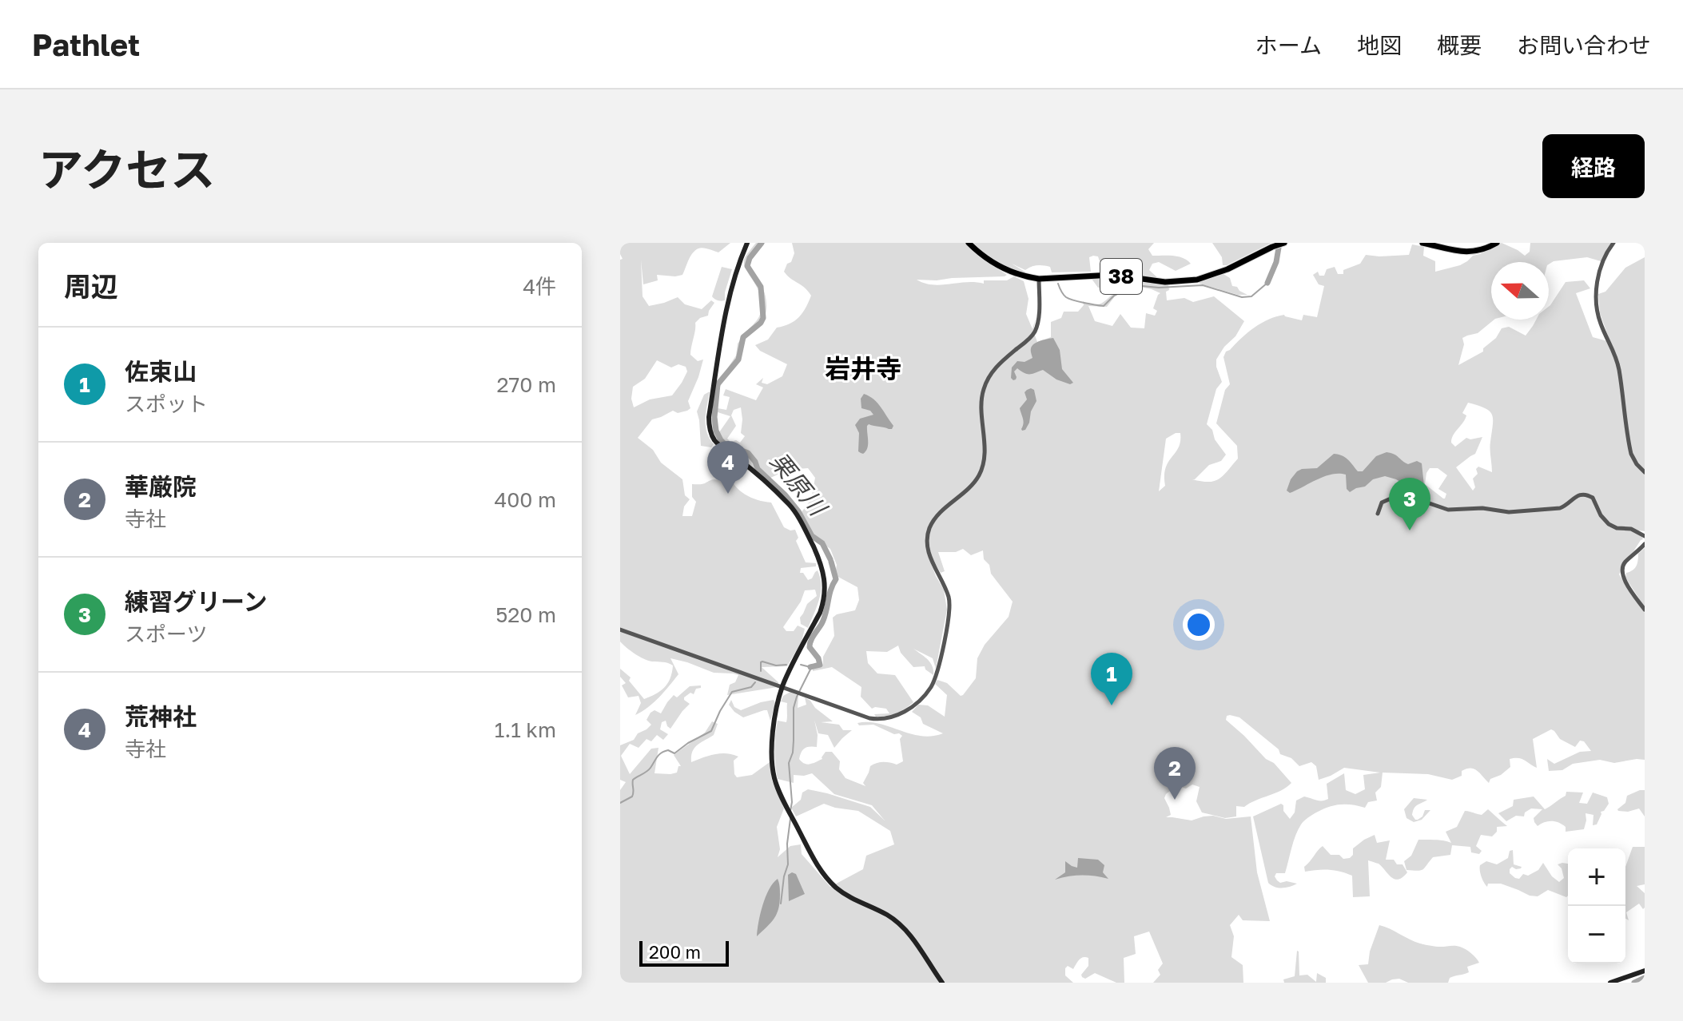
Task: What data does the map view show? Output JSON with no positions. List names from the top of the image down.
{
  "streets": {
    "main road": ["38"]
  },
  "districts": ["岩井寺"],
  "water": ["栗原川"],
  "scale_bar": "200 m",
  "north": "left",
  "page": {
    "header": "Pathlet",
    "nav": [
      "ホーム",
      "地図",
      "概要",
      "お問い合わせ"
    ],
    "title": "アクセス",
    "buttons": "経路",
    "heading": ["周辺", "4件"],
    "list": [
      {
        "mark": "1",
        "name": "佐束山",
        "note": "スポット",
        "value": "270 m"
      },
      {
        "mark": "2",
        "name": "華厳院",
        "note": "寺社",
        "value": "400 m"
      },
      {
        "mark": "3",
        "name": "練習グリーン",
        "note": "スポーツ",
        "value": "520 m"
      },
      {
        "mark": "4",
        "name": "荒神社",
        "note": "寺社",
        "value": "1.1 km"
      }
    ],
    "pins": [
      "4",
      "3",
      "1",
      "2"
    ],
    "map_buttons": ["+", "−"],
    "scale": "200 m"
  }
}
